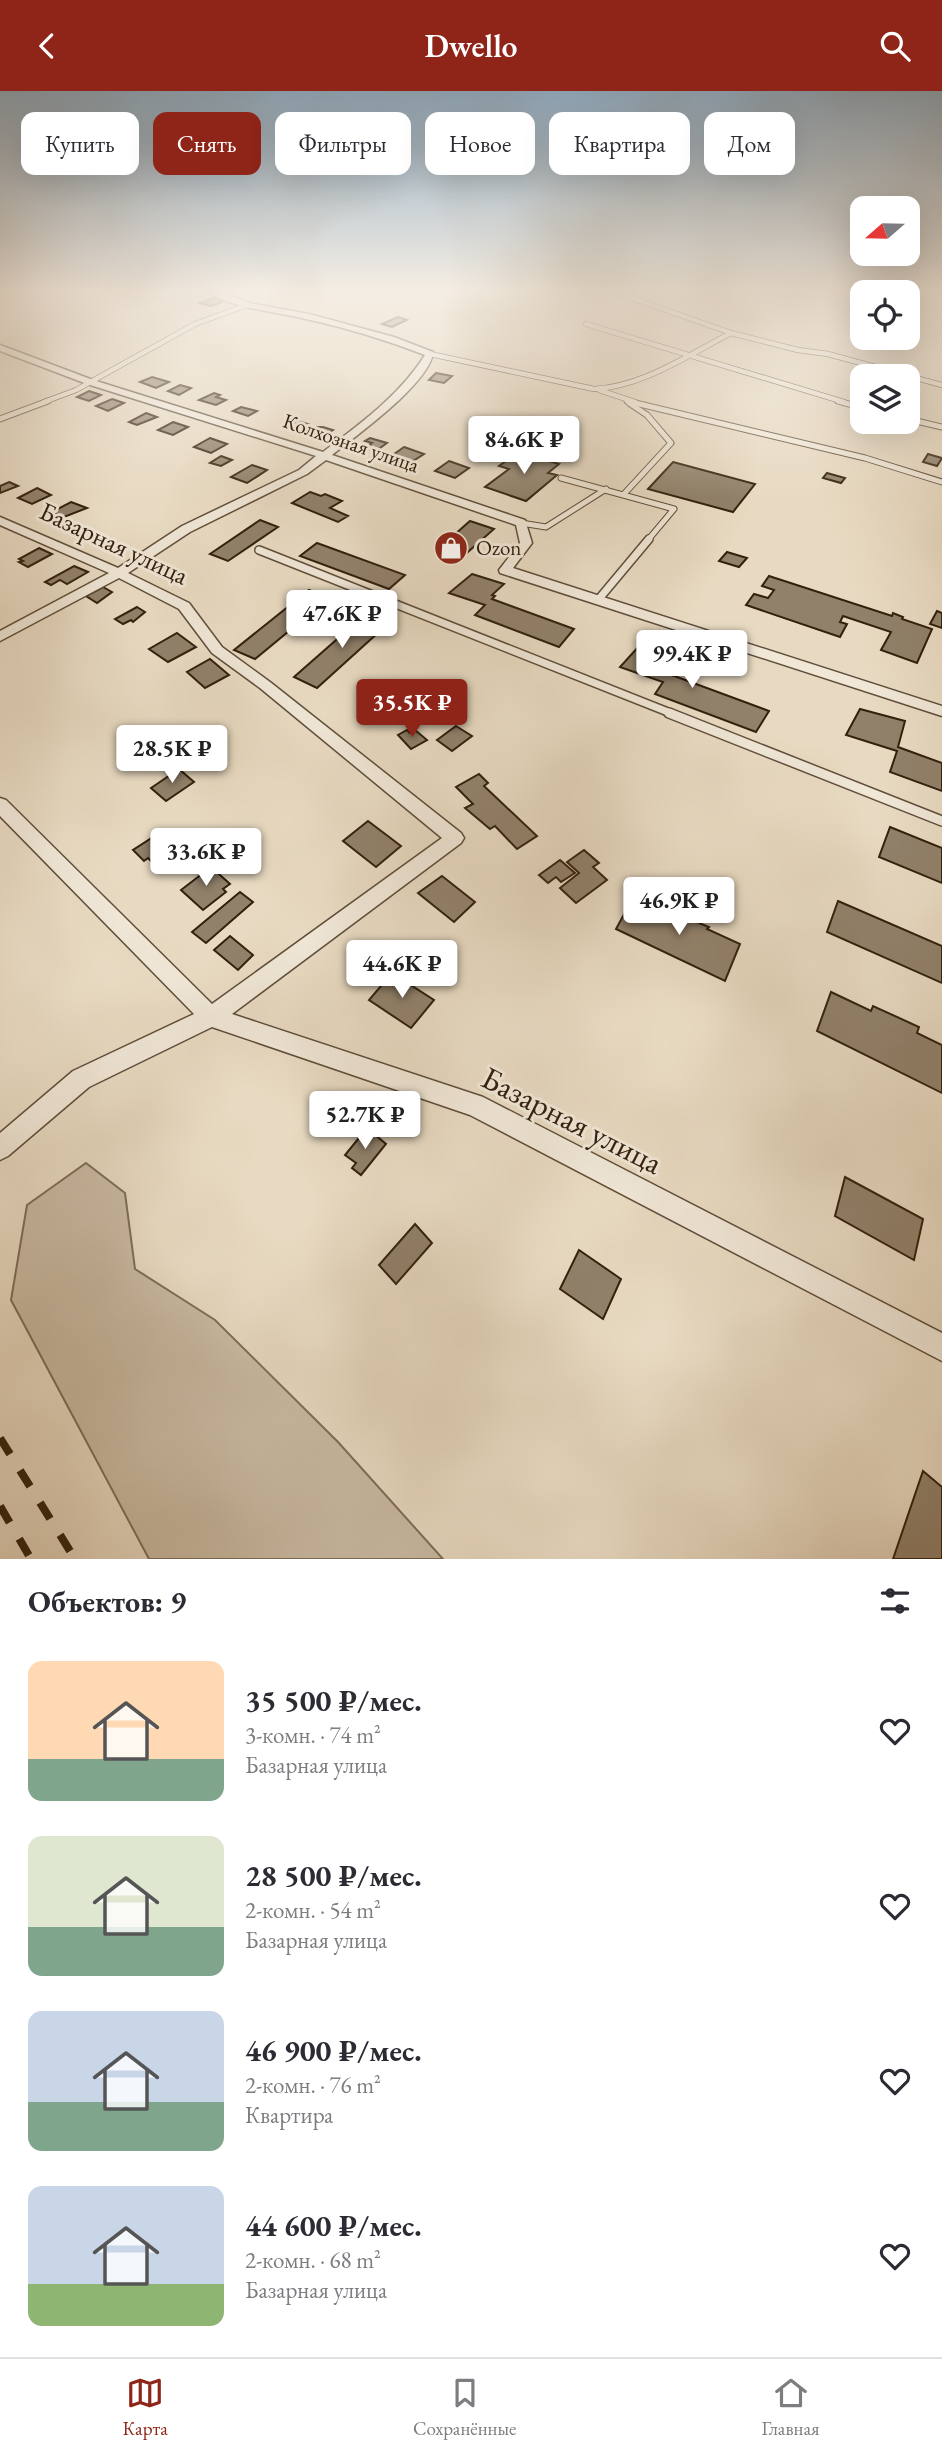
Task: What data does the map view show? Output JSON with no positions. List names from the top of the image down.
{
  "streets": {
    "street": ["Колхозная улица", "Базарная улица"]
  },
  "places": {
    "shop": ["Ozon"]
  },
  "north": "left",
  "page": {
    "header": "Dwello",
    "chip": [
      "Купить",
      "Снять",
      "Фильтры",
      "Новое",
      "Квартира",
      "Дом"
    ],
    "price": [
      "84.6K ₽",
      "47.6K ₽",
      "99.4K ₽",
      "35.5K ₽",
      "28.5K ₽",
      "33.6K ₽",
      "46.9K ₽",
      "44.6K ₽",
      "52.7K ₽"
    ],
    "heading": "Объектов: 9",
    "list": [
      {
        "name": "35 500 ₽/мес.",
        "note": "3-комн. · 74 m² · Базарная улица"
      },
      {
        "name": "28 500 ₽/мес.",
        "note": "2-комн. · 54 m² · Базарная улица"
      },
      {
        "name": "46 900 ₽/мес.",
        "note": "2-комн. · 76 m² · Квартира"
      },
      {
        "name": "44 600 ₽/мес.",
        "note": "2-комн. · 68 m² · Базарная улица"
      }
    ],
    "tabs": ["Карта", "Сохранённые", "Главная"]
  }
}
